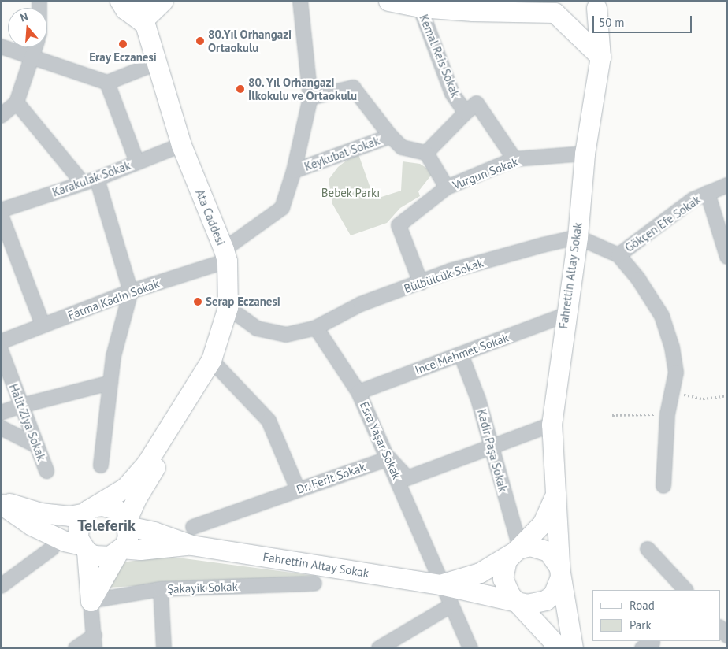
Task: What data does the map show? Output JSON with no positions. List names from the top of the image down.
{
  "streets": {
    "street": [
      "Kemal Reis Sokak",
      "Keykubat Sokak",
      "Vurgun Sokak",
      "Karakulak Sokak",
      "Ata Caddesi",
      "Gökçen Efe Sokak",
      "Bülbülcük Sokak",
      "Fahrettin Altay Sokak",
      "Fatma Kadin Sokak",
      "Ince Mehmet Sokak",
      "Halit Ziya Sokak",
      "Esra Yaşar Sokak",
      "Kadir Paşa Sokak",
      "Dr. Ferit Sokak",
      "Şakayik Sokak"
    ]
  },
  "crossings": [
    ["Keykubat Sokak", "Fatma Kadin Sokak"],
    ["Vurgun Sokak", "Bülbülcük Sokak"],
    ["Vurgun Sokak", "Fahrettin Altay Sokak"],
    ["Karakulak Sokak", "Ata Caddesi"],
    ["Ata Caddesi", "Fatma Kadin Sokak"],
    ["Ata Caddesi", "Şakayik Sokak"],
    ["Gökçen Efe Sokak", "Bülbülcük Sokak"],
    ["Gökçen Efe Sokak", "Fahrettin Altay Sokak"],
    ["Bülbülcük Sokak", "Fahrettin Altay Sokak"],
    ["Bülbülcük Sokak", "Esra Yaşar Sokak"],
    ["Fahrettin Altay Sokak", "Ince Mehmet Sokak"],
    ["Fahrettin Altay Sokak", "Esra Yaşar Sokak"],
    ["Fahrettin Altay Sokak", "Kadir Paşa Sokak"],
    ["Fahrettin Altay Sokak", "Dr. Ferit Sokak"],
    ["Ince Mehmet Sokak", "Esra Yaşar Sokak"],
    ["Ince Mehmet Sokak", "Kadir Paşa Sokak"],
    ["Esra Yaşar Sokak", "Dr. Ferit Sokak"]
  ],
  "districts": ["Teleferik"],
  "parks": ["Bebek Parkı"],
  "places": [
    "80.Yıl Orhangazi Ortaokulu",
    "Eray Eczanesi",
    "80. Yıl Orhangazi İlkokulu ve Ortaokulu",
    "Serap Eczanesi"
  ],
  "legend": ["Road", "Park"],
  "scale_bar": "50 m",
  "north": "top"
}
